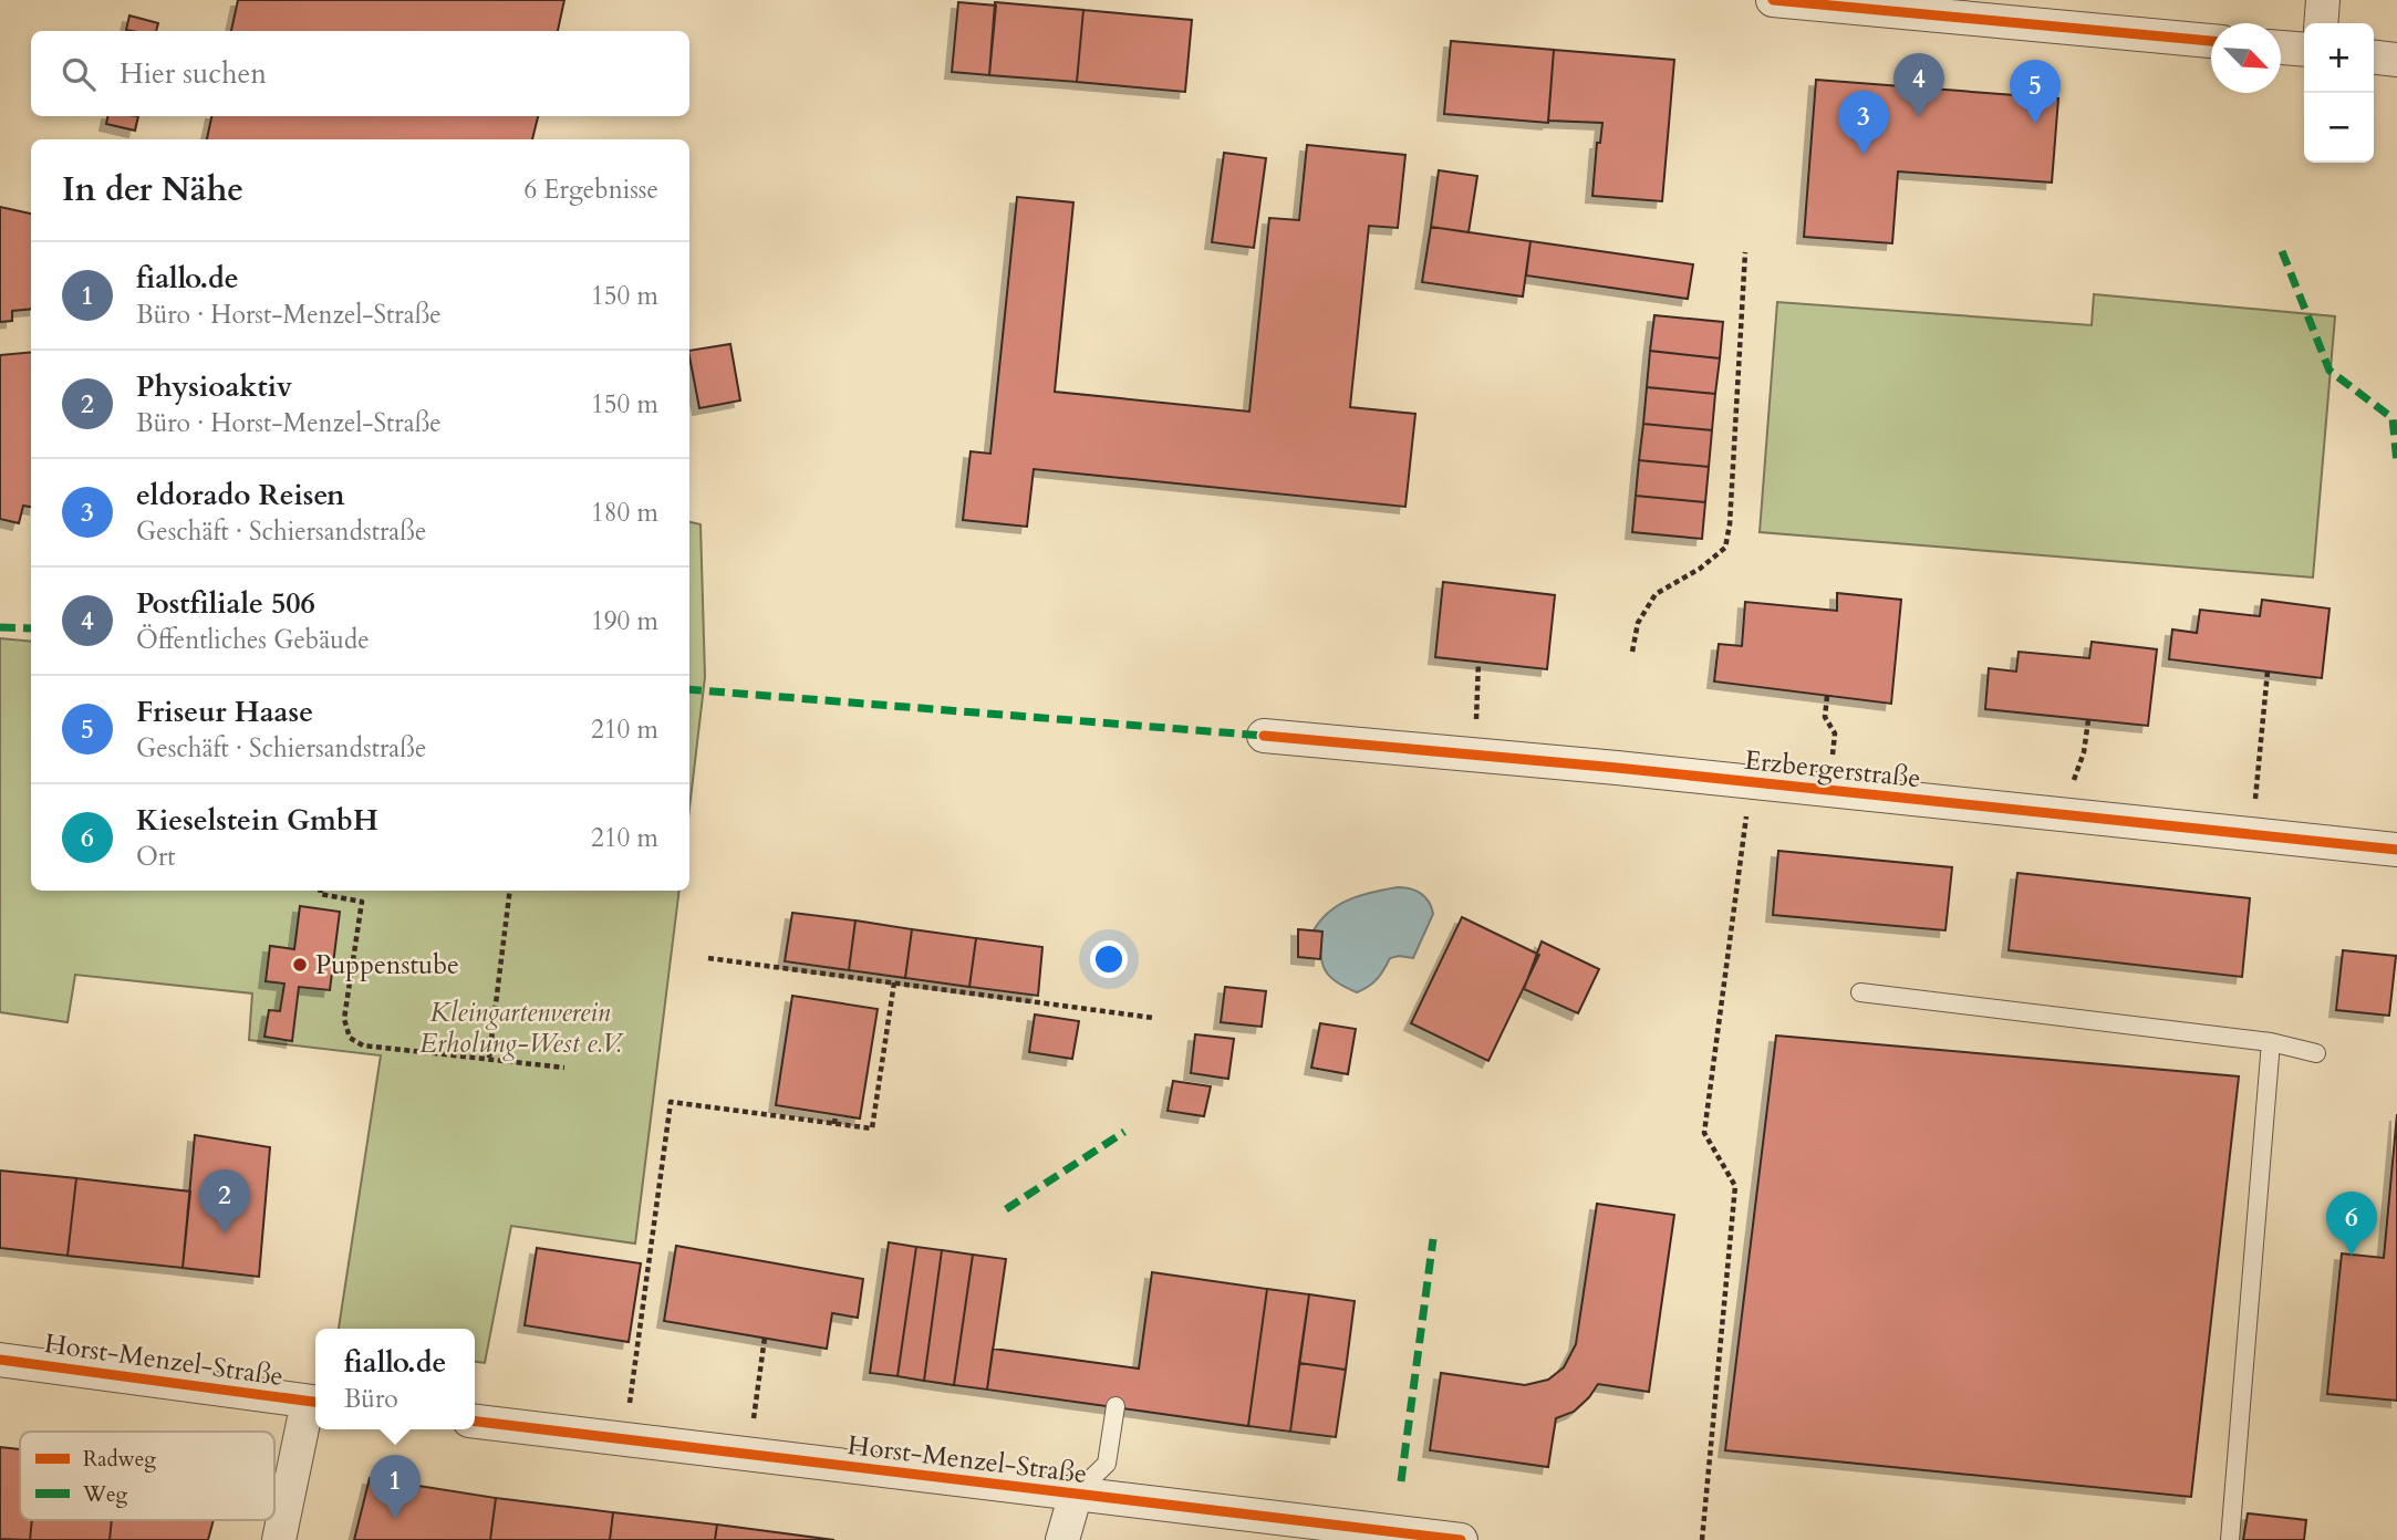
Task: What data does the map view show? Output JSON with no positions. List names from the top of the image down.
{
  "streets": {
    "street": ["Erzbergerstraße", "Horst-Menzel-Straße"]
  },
  "parks": ["Kleingartenverein Erholung-West e.V."],
  "places": ["Puppenstube"],
  "legend": ["Radweg", "Weg"],
  "north": "bottom right",
  "page": {
    "map_buttons": ["+", "−"],
    "search": "Hier suchen",
    "pins": [
      "4",
      "5",
      "3",
      "2",
      "6",
      "1"
    ],
    "heading": ["In der Nähe", "6 Ergebnisse"],
    "list": [
      {
        "mark": "1",
        "name": "fiallo.de",
        "note": "Büro · Horst-Menzel-Straße",
        "value": "150 m"
      },
      {
        "mark": "2",
        "name": "Physioaktiv",
        "note": "Büro · Horst-Menzel-Straße",
        "value": "150 m"
      },
      {
        "mark": "3",
        "name": "eldorado Reisen",
        "note": "Geschäft · Schiersandstraße",
        "value": "180 m"
      },
      {
        "mark": "4",
        "name": "Postfiliale 506",
        "note": "Öffentliches Gebäude",
        "value": "190 m"
      },
      {
        "mark": "5",
        "name": "Friseur Haase",
        "note": "Geschäft · Schiersandstraße",
        "value": "210 m"
      },
      {
        "mark": "6",
        "name": "Kieselstein GmbH",
        "note": "Ort",
        "value": "210 m"
      }
    ],
    "popup": ["fiallo.de", "Büro"]
  }
}
